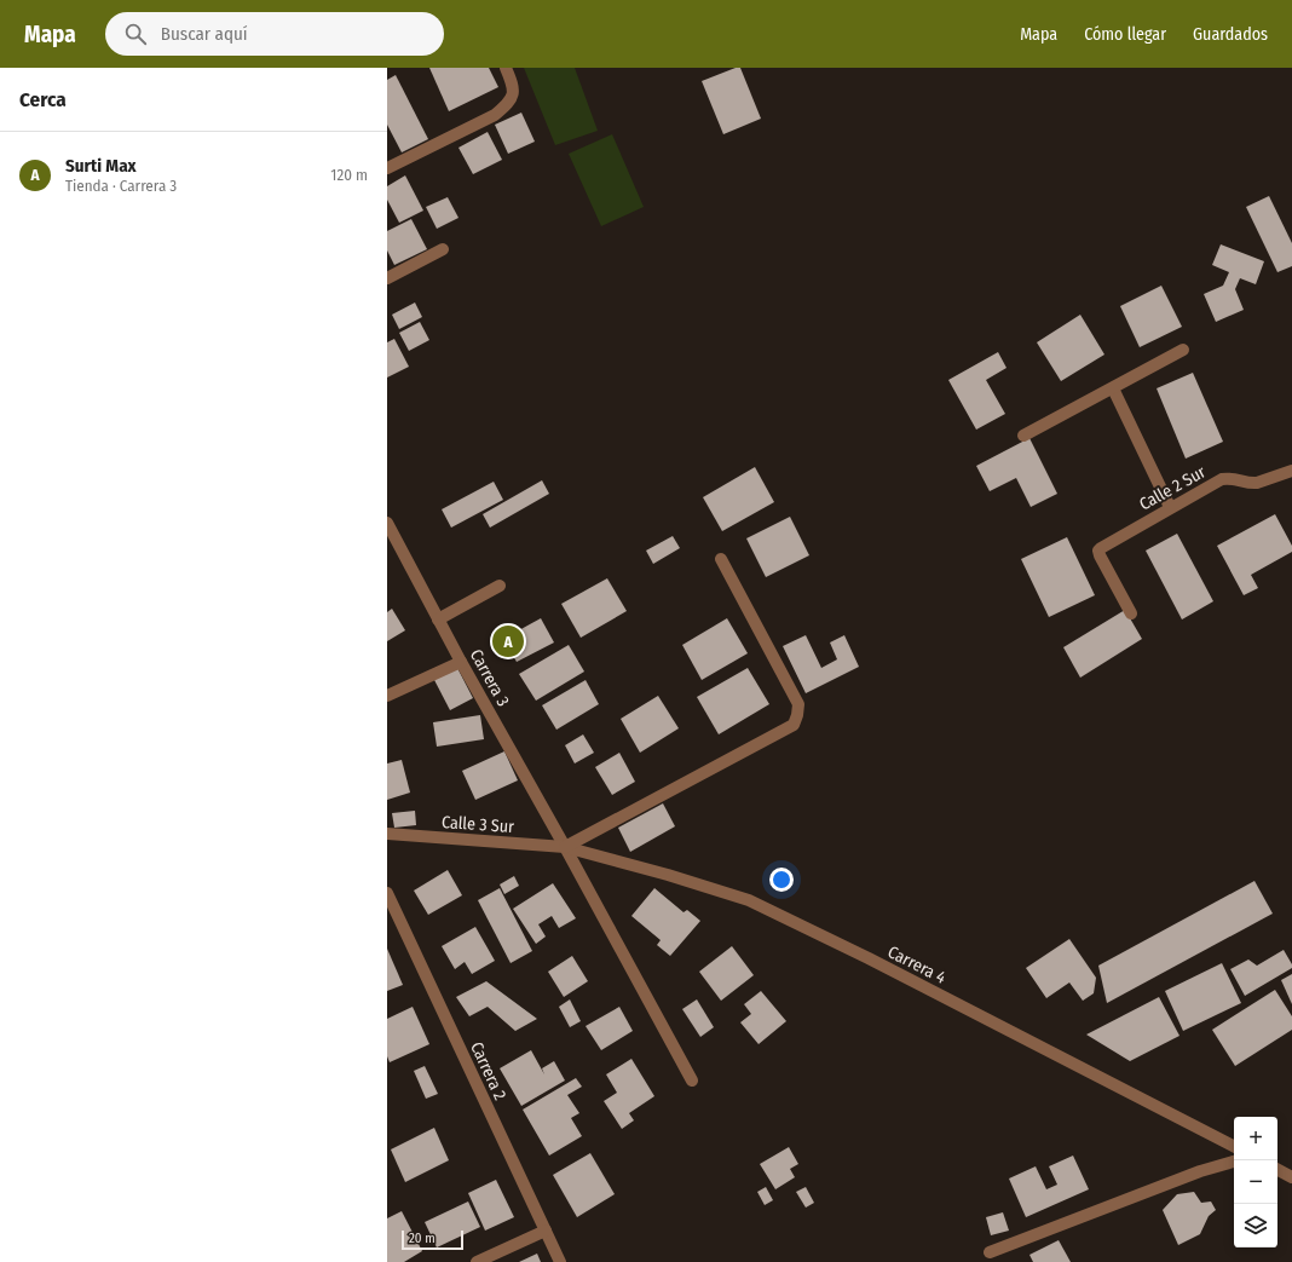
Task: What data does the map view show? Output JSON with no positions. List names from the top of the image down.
{
  "streets": {
    "street": [
      "Calle 2 Sur",
      "Carrera 3",
      "Calle 3 Sur",
      "Carrera 4",
      "Carrera 2"
    ]
  },
  "crossings": [
    ["Carrera 3", "Calle 3 Sur"],
    ["Carrera 3", "Carrera 4"],
    ["Calle 3 Sur", "Carrera 4"]
  ],
  "scale_bar": "20 m",
  "page": {
    "header": "Mapa",
    "search": "Buscar aquí",
    "nav": ["Mapa", "Cómo llegar", "Guardados"],
    "heading": "Cerca",
    "list": [
      {
        "mark": "A",
        "name": "Surti Max",
        "note": "Tienda · Carrera 3",
        "value": "120 m"
      }
    ],
    "pins": "A",
    "map_buttons": ["+", "−"],
    "scale": "20 m"
  }
}
